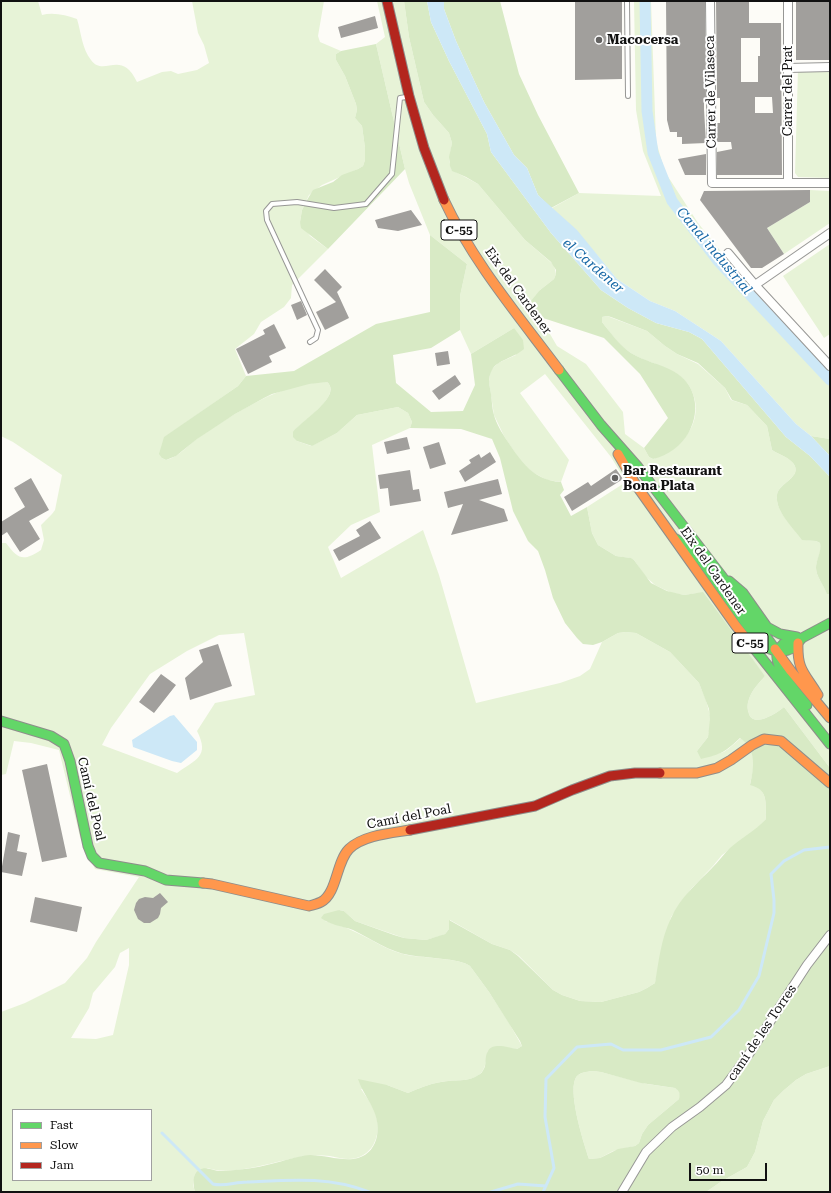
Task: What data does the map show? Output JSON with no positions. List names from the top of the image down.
{
  "streets": {
    "street": [
      "Carrer del Prat",
      "Carrer de Vilaseca",
      "C-55",
      "Eix del Cardener",
      "Camí del Poal",
      "camí de les Torres"
    ]
  },
  "crossings": [
    ["Carrer del Prat", "Carrer de Vilaseca"],
    ["C-55", "Eix del Cardener"]
  ],
  "water": ["Canal industrial", "el Cardener"],
  "places": ["Macocersa", "Bar Restaurant Bona Plata"],
  "legend": ["Fast", "Slow", "Jam"],
  "scale_bar": "50 m"
}
